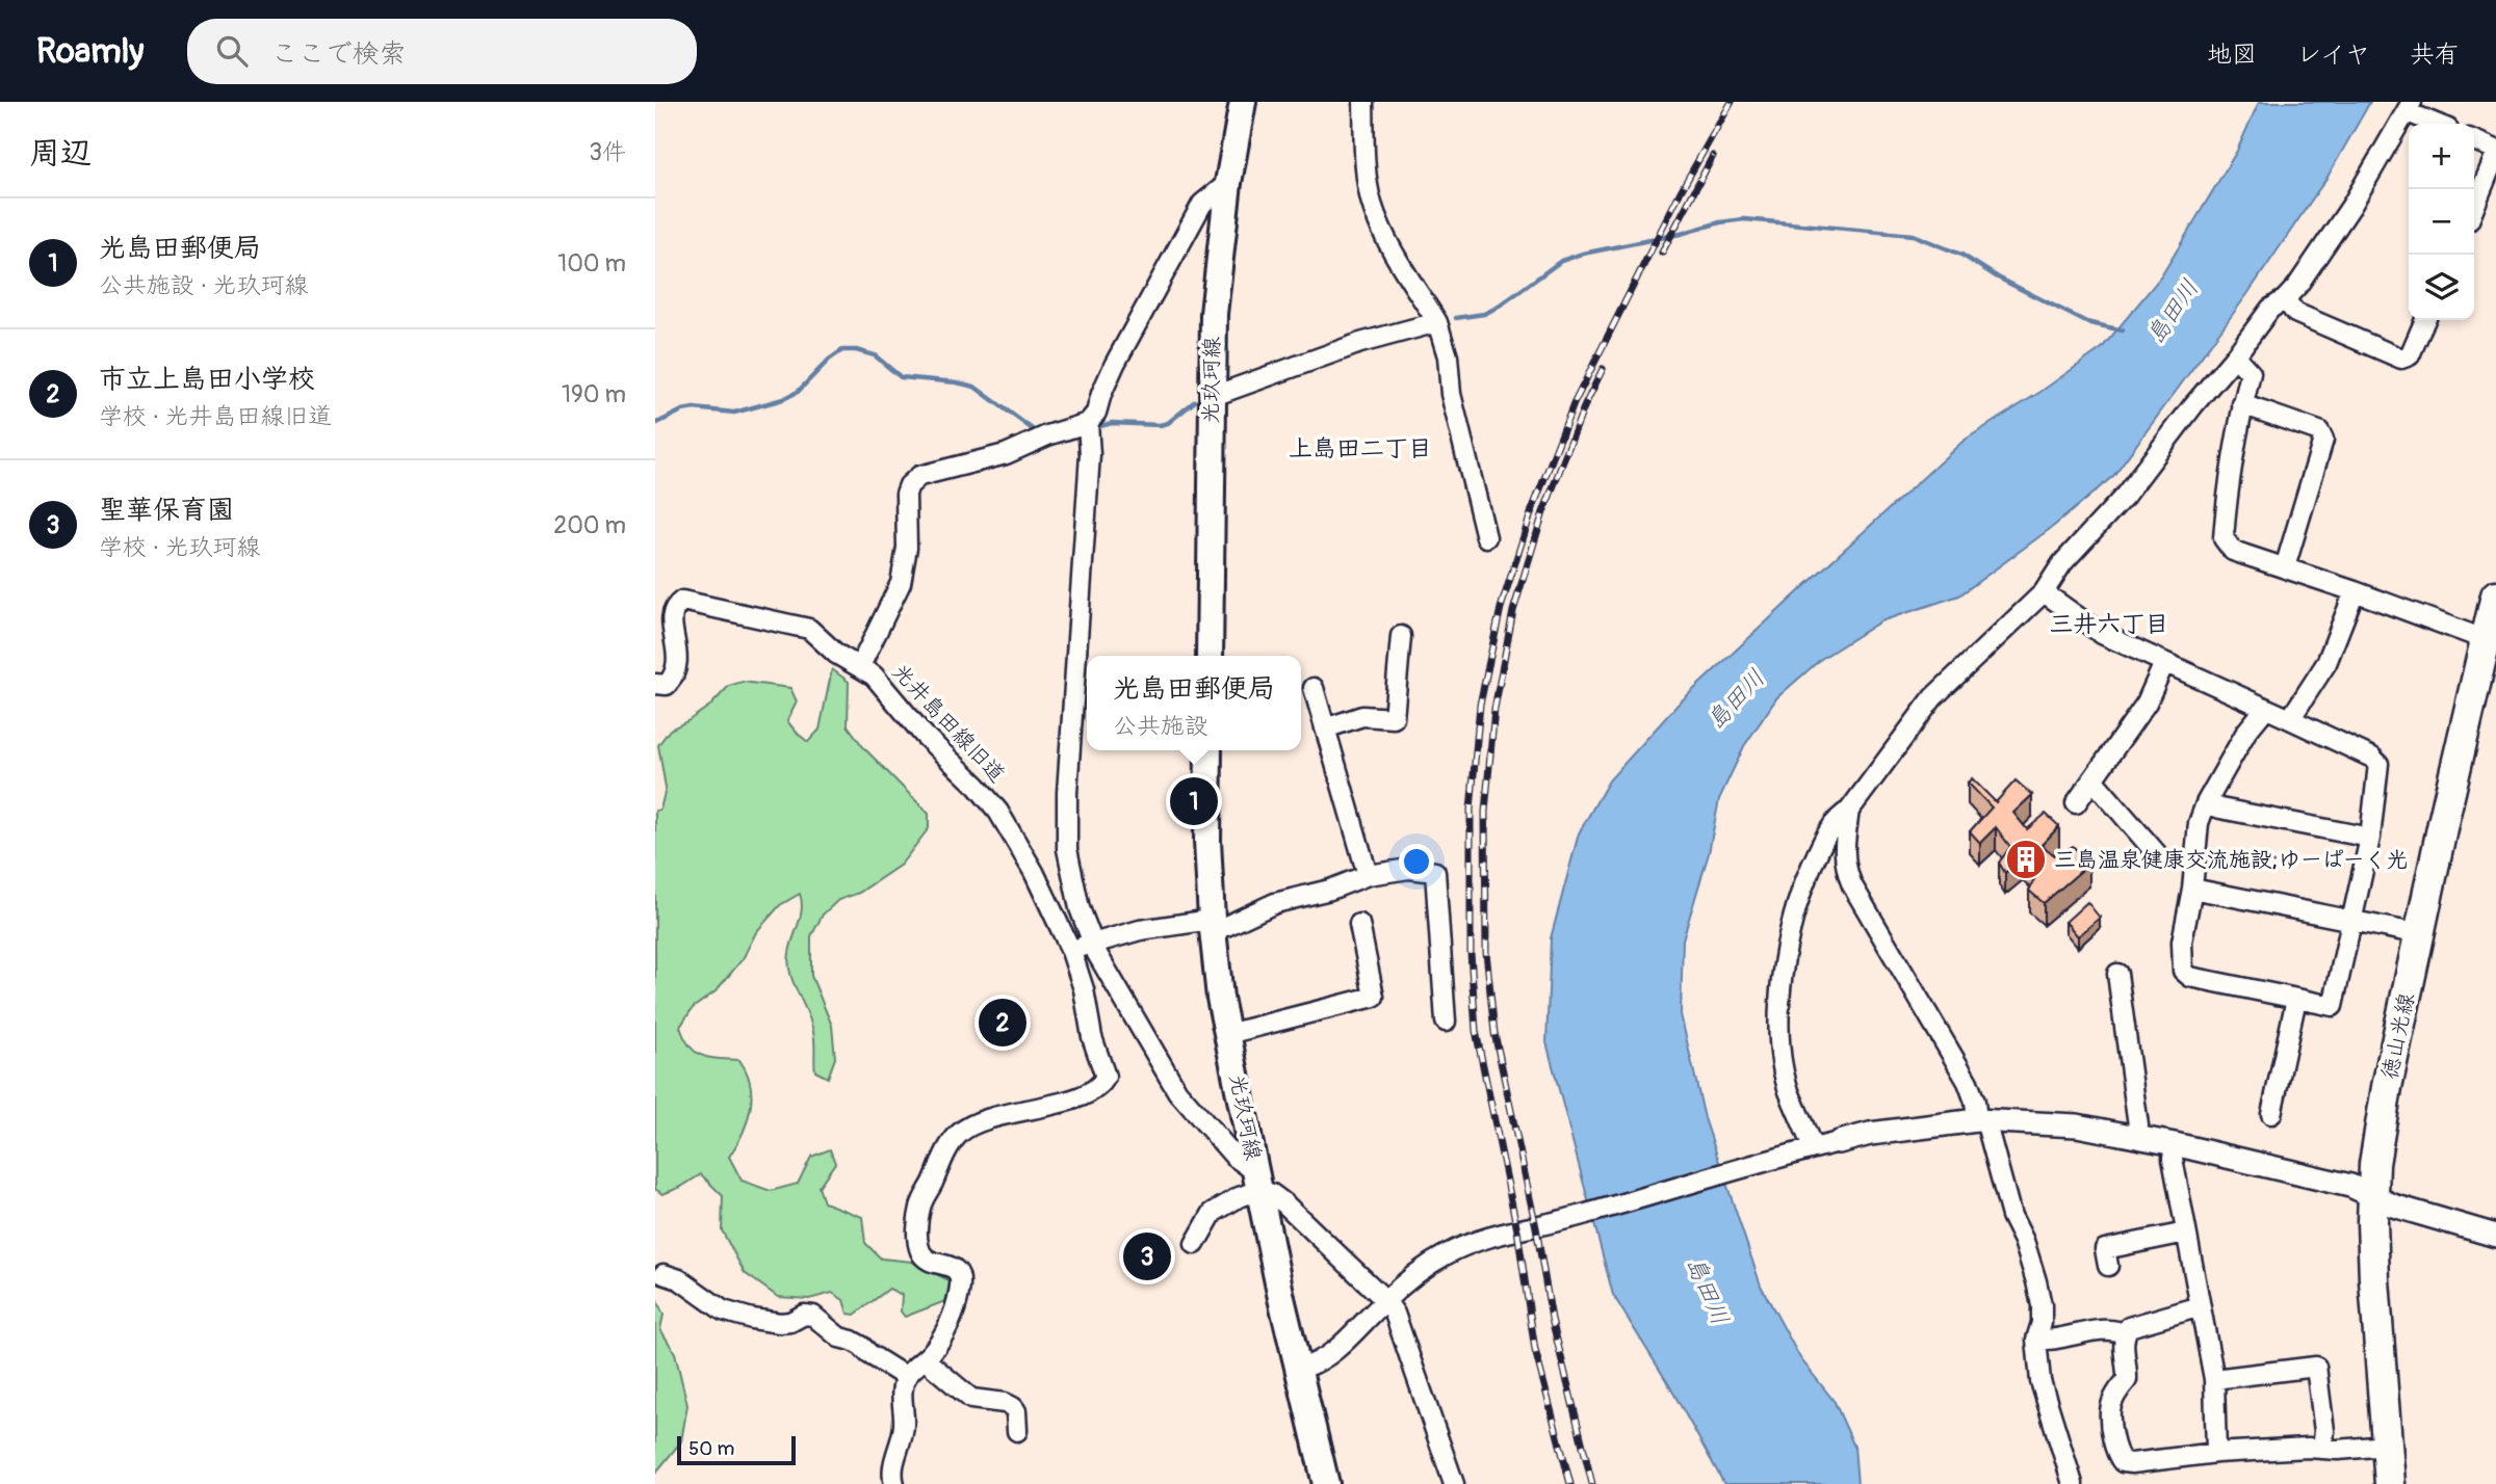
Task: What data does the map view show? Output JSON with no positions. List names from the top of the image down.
{
  "streets": {
    "main road": ["光玖珂線", "徳山光線"],
    "street": ["光井島田線旧道"]
  },
  "districts": ["上島田二丁目", "三井六丁目"],
  "water": ["島田川"],
  "places": {
    "building": ["三島温泉健康交流施設;ゆーぱーく光"]
  },
  "scale_bar": "50 m",
  "page": {
    "header": "Roamly",
    "search": "ここで検索",
    "nav": ["地図", "レイヤ", "共有"],
    "heading": ["周辺", "3件"],
    "map_buttons": ["+", "−"],
    "list": [
      {
        "mark": "1",
        "name": "光島田郵便局",
        "note": "公共施設 · 光玖珂線",
        "value": "100 m"
      },
      {
        "mark": "2",
        "name": "市立上島田小学校",
        "note": "学校 · 光井島田線旧道",
        "value": "190 m"
      },
      {
        "mark": "3",
        "name": "聖華保育園",
        "note": "学校 · 光玖珂線",
        "value": "200 m"
      }
    ],
    "popup": ["光島田郵便局", "公共施設"],
    "pins": ["1", "2", "3"],
    "scale": "50 m"
  }
}
